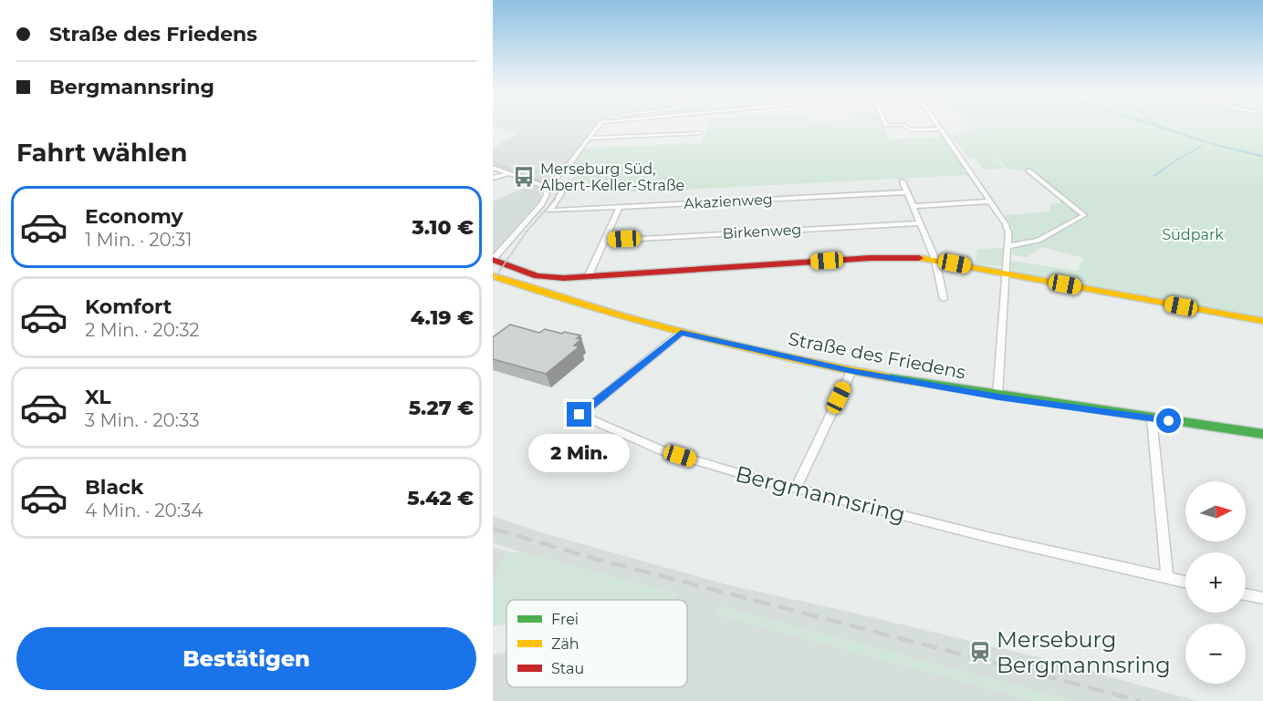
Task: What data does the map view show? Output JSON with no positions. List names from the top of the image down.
{
  "streets": {
    "street": [
      "Akazienweg",
      "Birkenweg",
      "Straße des Friedens",
      "Bergmannsring"
    ]
  },
  "crossings": [
    ["Straße des Friedens", "Bergmannsring"]
  ],
  "parks": ["Südpark"],
  "places": {
    "bus stop": ["Merseburg Süd, Albert-Keller-Straße"],
    "station": ["Merseburg Bergmannsring"]
  },
  "legend": ["Frei", "Zäh", "Stau"],
  "north": "right",
  "page": {
    "banner": ["Straße des Friedens", "Bergmannsring"],
    "heading": "Fahrt wählen",
    "list": [
      {
        "name": "Economy",
        "note": "1 Min. · 20:31",
        "value": "3.10 €"
      },
      {
        "name": "Komfort",
        "note": "2 Min. · 20:32",
        "value": "4.19 €"
      },
      {
        "name": "XL",
        "note": "3 Min. · 20:33",
        "value": "5.27 €"
      },
      {
        "name": "Black",
        "note": "4 Min. · 20:34",
        "value": "5.42 €"
      }
    ],
    "bubble": "2 Min.",
    "map_buttons": ["+", "−"],
    "buttons": "Bestätigen"
  }
}
